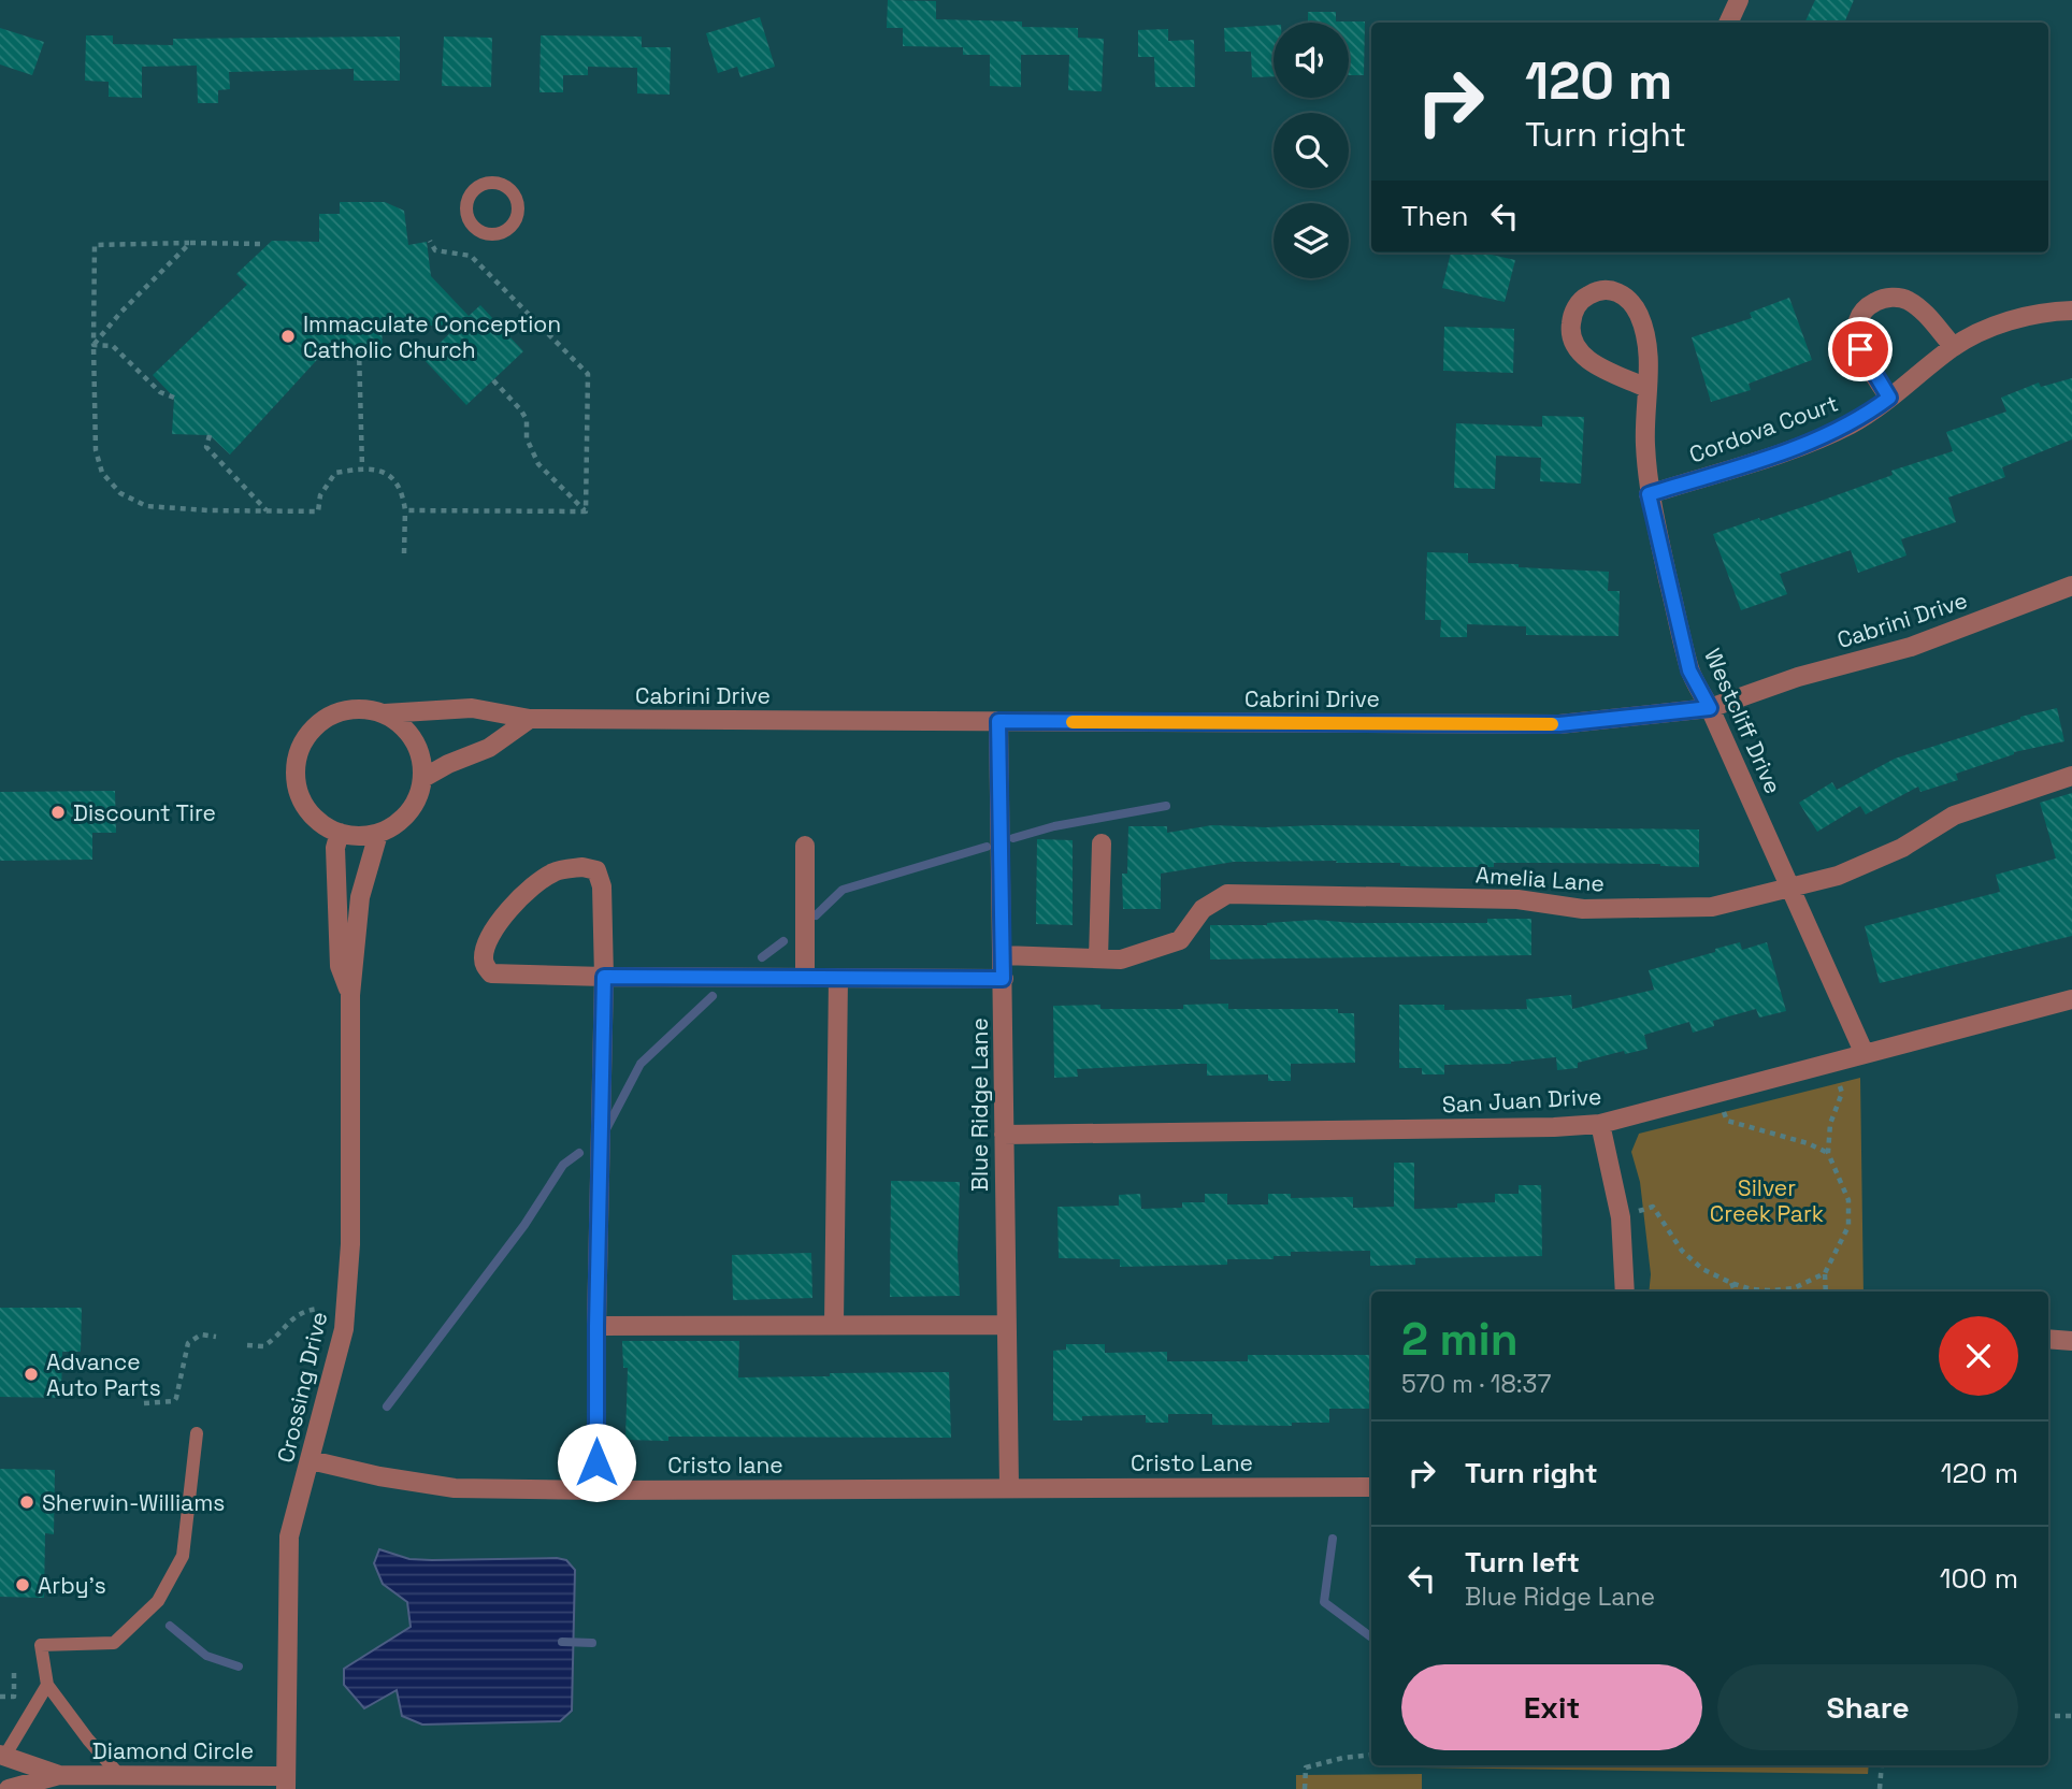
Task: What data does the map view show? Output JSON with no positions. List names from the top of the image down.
{
  "streets": {
    "street": [
      "Cordova Court",
      "Cabrini Drive",
      "Westcliff Drive",
      "Amelia Lane",
      "San Juan Drive",
      "Blue Ridge Lane",
      "Crossing Drive",
      "Cristo Lane",
      "Cristo lane",
      "Diamond Circle"
    ]
  },
  "crossings": [
    ["Cordova Court", "Westcliff Drive"],
    ["Cabrini Drive", "Westcliff Drive"],
    ["Cabrini Drive", "Blue Ridge Lane"],
    ["Cabrini Drive", "Crossing Drive"],
    ["Westcliff Drive", "Amelia Lane"],
    ["Westcliff Drive", "San Juan Drive"],
    ["Amelia Lane", "Blue Ridge Lane"],
    ["San Juan Drive", "Blue Ridge Lane"],
    ["Blue Ridge Lane", "Cristo Lane"],
    ["Blue Ridge Lane", "Cristo lane"],
    ["Crossing Drive", "Cristo lane"],
    ["Crossing Drive", "Diamond Circle"],
    ["Cristo Lane", "Cristo lane"]
  ],
  "parks": ["Silver Creek Park"],
  "places": [
    "Immaculate Conception Catholic Church",
    "Discount Tire",
    "Advance Auto Parts",
    "Sherwin-Williams",
    "Arby's"
  ],
  "page": {
    "turn": ["120 m", "Turn right"],
    "then": "Then",
    "heading": ["2 min", "570 m · 18:37"],
    "list": [
      {
        "name": "Turn right",
        "value": "120 m"
      },
      {
        "name": "Turn left",
        "note": "Blue Ridge Lane",
        "value": "100 m"
      }
    ],
    "buttons": ["Exit", "Share"]
  }
}
